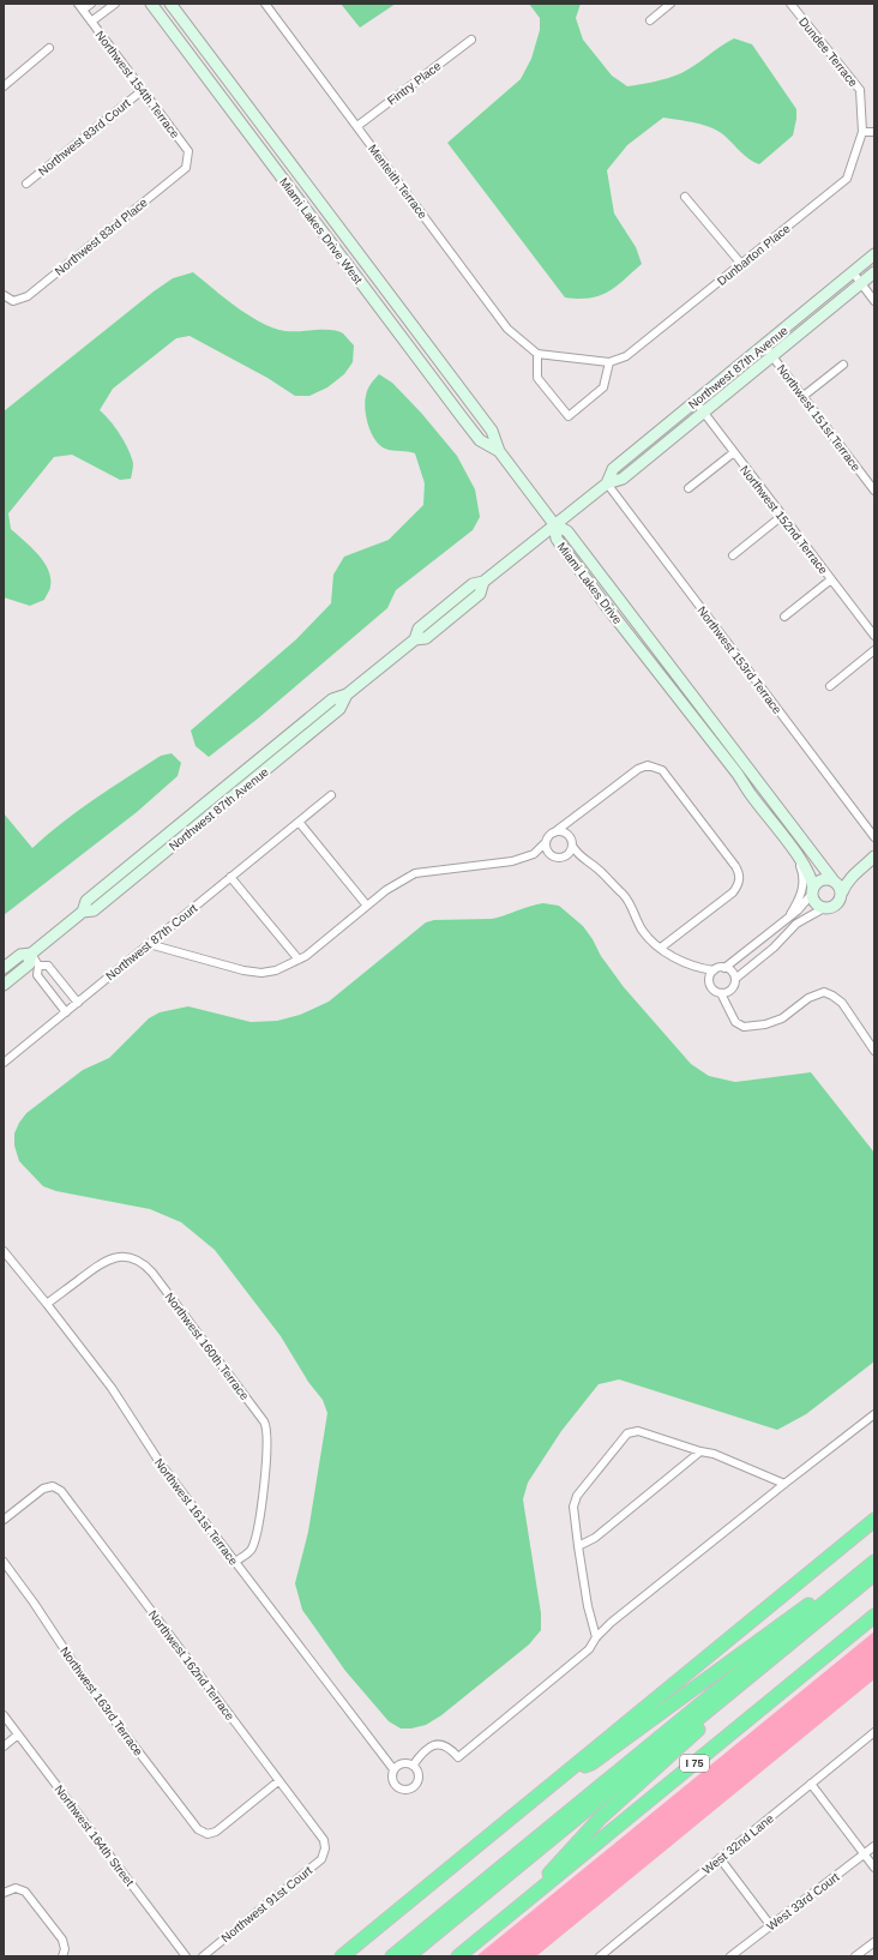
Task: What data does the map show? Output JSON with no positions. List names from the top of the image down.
{
  "streets": {
    "highway": ["I 75"],
    "main road": ["Miami Lakes Drive West", "Northwest 87th Avenue", "Miami Lakes Drive"],
    "street": [
      "Dundee Terrace",
      "Fintry Place",
      "Northwest 154th Terrace",
      "Northwest 83rd Court",
      "Menteith Terrace",
      "Northwest 83rd Place",
      "Dunbarton Place",
      "Northwest 151st Terrace",
      "Northwest 152nd Terrace",
      "Northwest 153rd Terrace",
      "Northwest 87th Court",
      "Northwest 160th Terrace",
      "Northwest 161st Terrace",
      "Northwest 162nd Terrace",
      "Northwest 163rd Terrace",
      "Northwest 164th Street",
      "West 32nd Lane",
      "West 33rd Court",
      "Northwest 91st Court"
    ]
  },
  "crossings": [
    ["Dundee Terrace", "Dunbarton Place"],
    ["Fintry Place", "Menteith Terrace"],
    ["Northwest 154th Terrace", "Northwest 83rd Court"],
    ["Northwest 154th Terrace", "Northwest 83rd Place"],
    ["Miami Lakes Drive West", "Northwest 87th Avenue"],
    ["Miami Lakes Drive West", "Miami Lakes Drive"],
    ["Northwest 87th Avenue", "Northwest 151st Terrace"],
    ["Northwest 87th Avenue", "Northwest 152nd Terrace"],
    ["Northwest 87th Avenue", "Miami Lakes Drive"],
    ["Northwest 87th Avenue", "Northwest 153rd Terrace"],
    ["Northwest 160th Terrace", "Northwest 161st Terrace"],
    ["Northwest 162nd Terrace", "Northwest 163rd Terrace"],
    ["Northwest 162nd Terrace", "Northwest 91st Court"]
  ]
}
